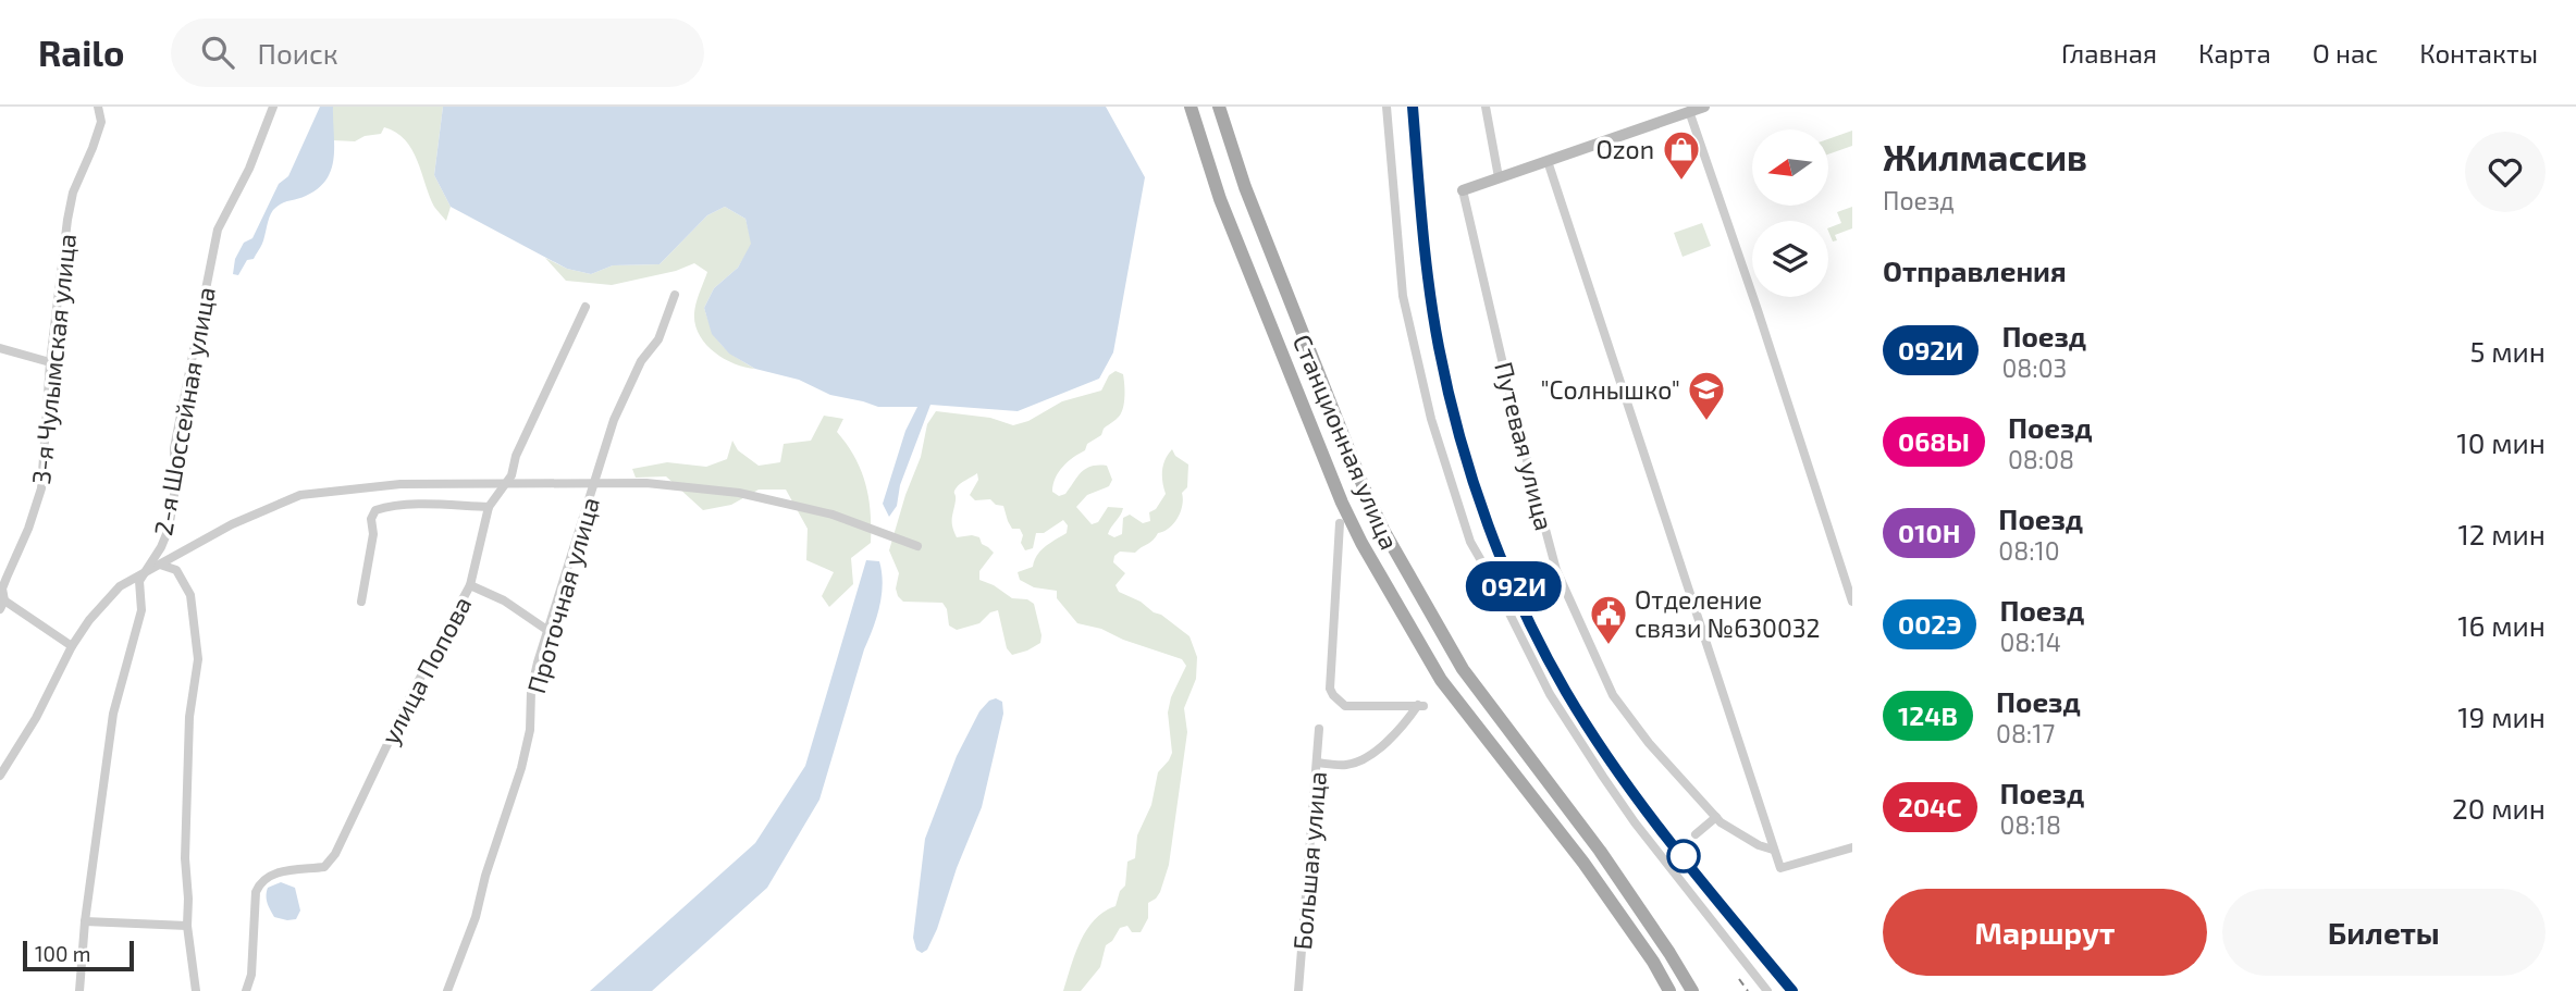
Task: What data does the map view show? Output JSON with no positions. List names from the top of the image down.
{
  "streets": {
    "main road": ["Станционная улица"],
    "street": [
      "3-я Чулымская улица",
      "2-я Шоссейная улица",
      "Путевая улица",
      "Проточная улица",
      "улица Попова",
      "Большая улица"
    ]
  },
  "places": {
    "shop": ["Ozon"],
    "school or university": ["\"Солнышко\""],
    "public building": ["Отделение связи №630032"]
  },
  "scale_bar": "100 m",
  "north": "left",
  "page": {
    "header": "Railo",
    "search": "Поиск",
    "nav": [
      "Главная",
      "Карта",
      "О нас",
      "Контакты"
    ],
    "on_map": "092И",
    "heading": [
      ["Жилмассив", "Поезд"],
      "Отправления"
    ],
    "list": [
      {
        "mark": "092И",
        "name": "Поезд",
        "note": "08:03",
        "value": "5 мин"
      },
      {
        "mark": "068Ы",
        "name": "Поезд",
        "note": "08:08",
        "value": "10 мин"
      },
      {
        "mark": "010Н",
        "name": "Поезд",
        "note": "08:10",
        "value": "12 мин"
      },
      {
        "mark": "002Э",
        "name": "Поезд",
        "note": "08:14",
        "value": "16 мин"
      },
      {
        "mark": "124В",
        "name": "Поезд",
        "note": "08:17",
        "value": "19 мин"
      },
      {
        "mark": "204С",
        "name": "Поезд",
        "note": "08:18",
        "value": "20 мин"
      }
    ],
    "buttons": ["Маршрут", "Билеты"],
    "scale": "100 m"
  }
}
